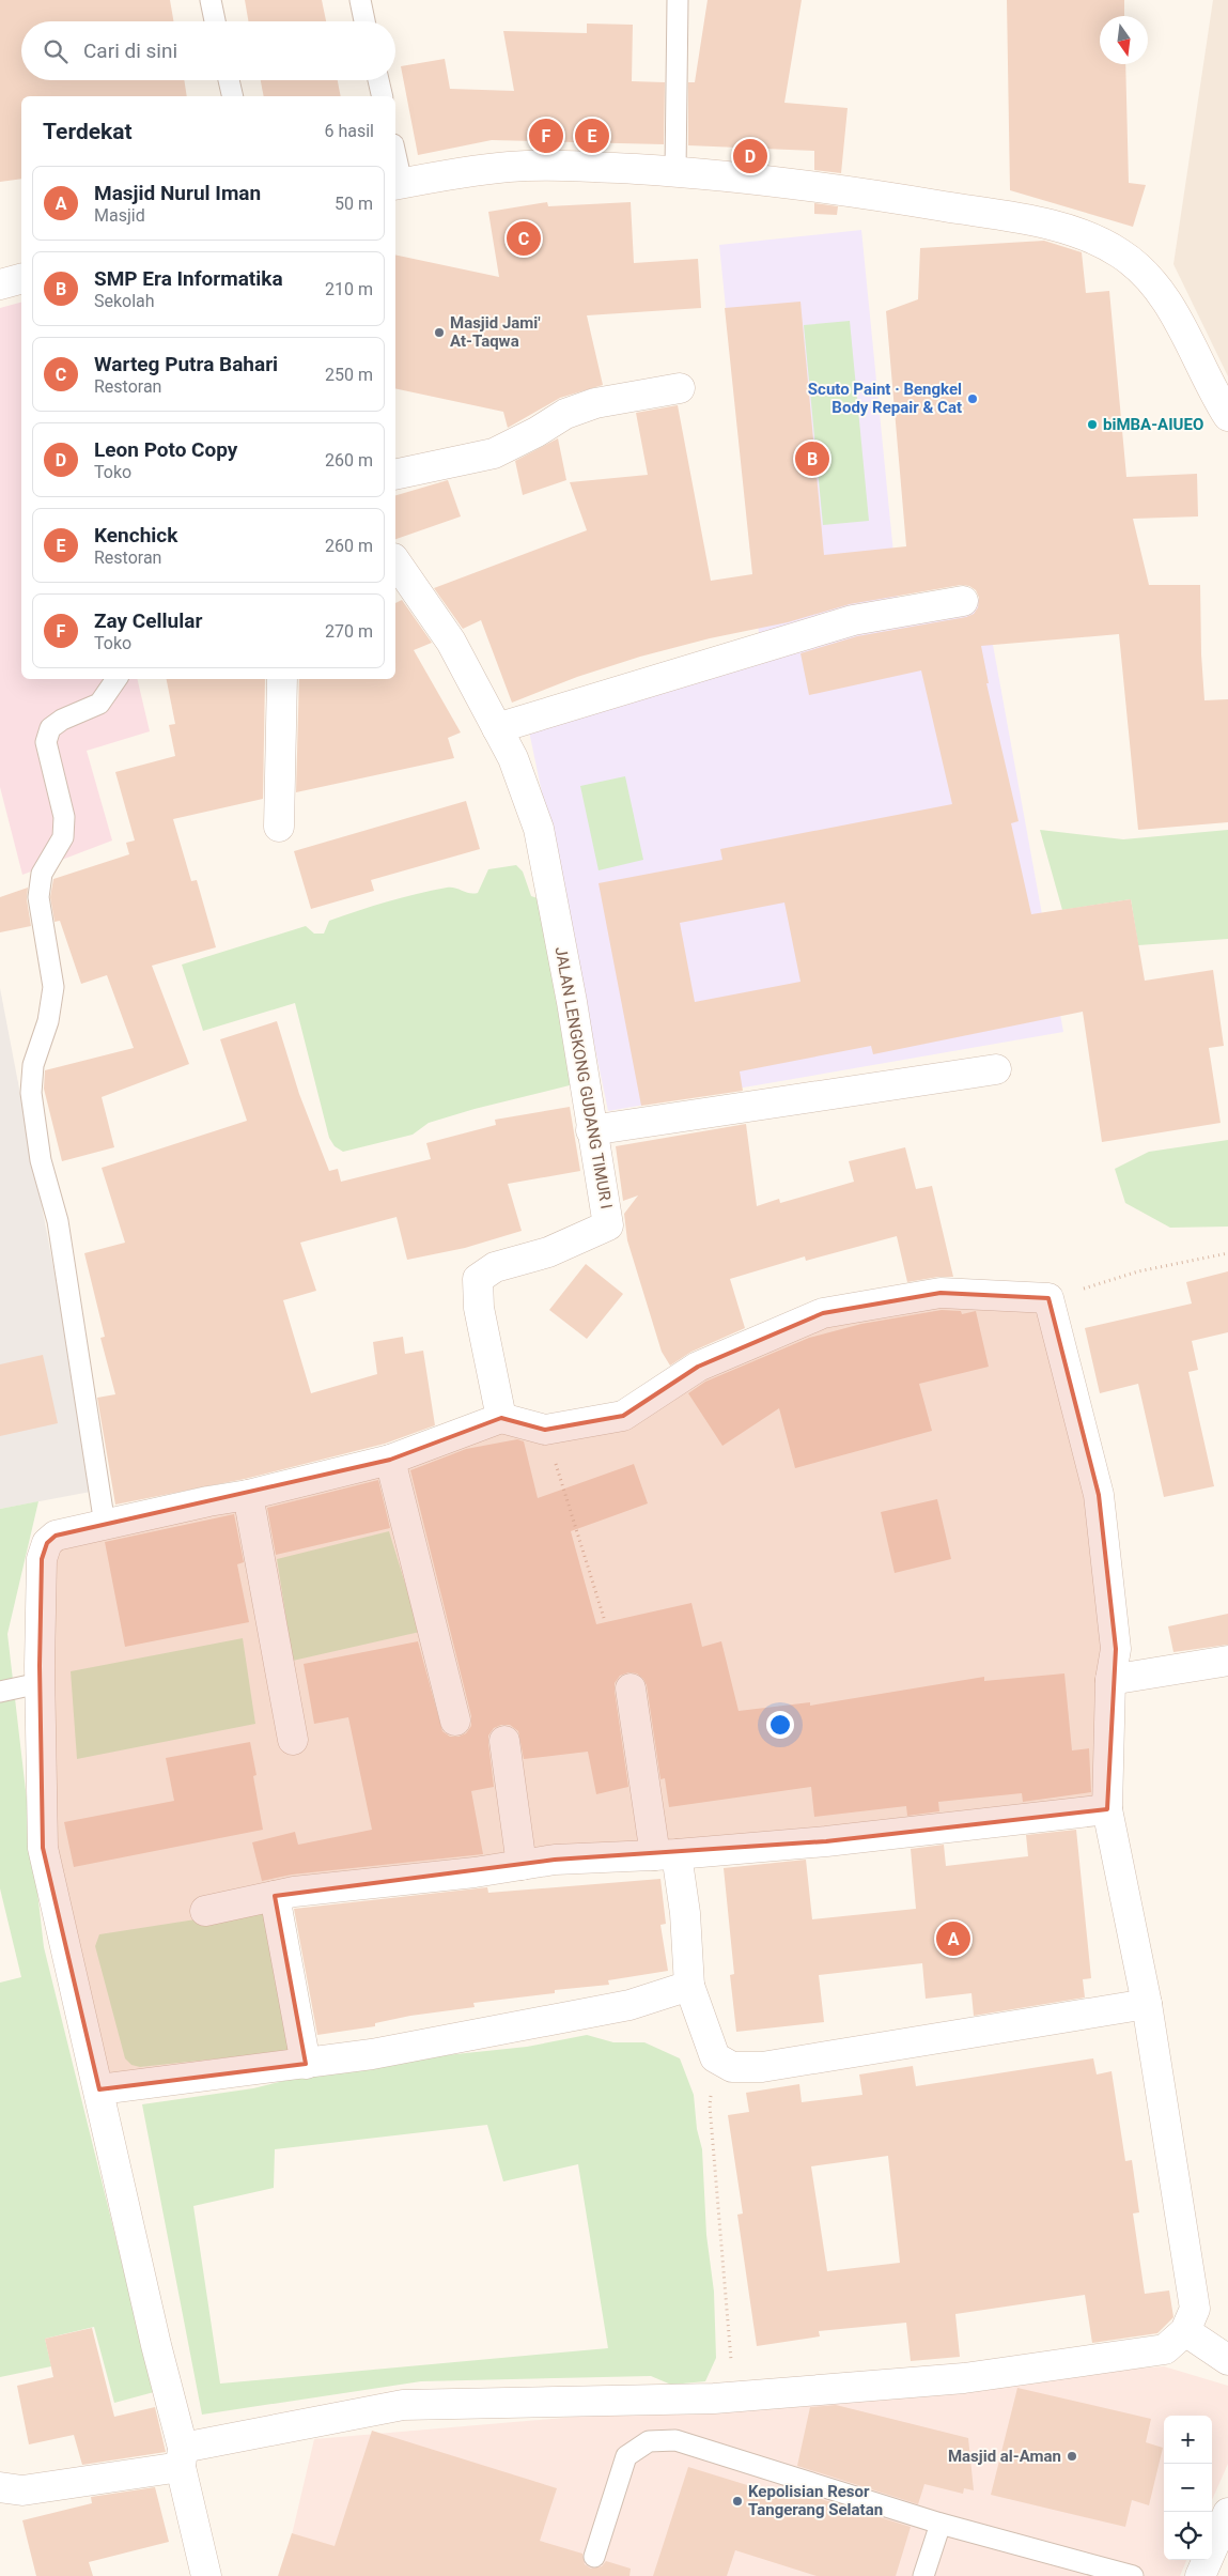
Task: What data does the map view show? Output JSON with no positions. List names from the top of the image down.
{
  "streets": {
    "street": ["JALAN LENGKONG GUDANG TIMUR I"]
  },
  "places": [
    "Masjid Jami' At-Taqwa",
    "Scuto Paint · Bengkel Body Repair & Cat",
    "biMBA-AIUEO",
    "Masjid al-Aman",
    "Kepolisian Resor Tangerang Selatan"
  ],
  "north": "bottom",
  "page": {
    "search": "Cari di sini",
    "heading": ["Terdekat", "6 hasil"],
    "pins": [
      "E",
      "F",
      "D",
      "C",
      "B",
      "A"
    ],
    "list": [
      {
        "mark": "A",
        "name": "Masjid Nurul Iman",
        "note": "Masjid",
        "value": "50 m"
      },
      {
        "mark": "B",
        "name": "SMP Era Informatika",
        "note": "Sekolah",
        "value": "210 m"
      },
      {
        "mark": "C",
        "name": "Warteg Putra Bahari",
        "note": "Restoran",
        "value": "250 m"
      },
      {
        "mark": "D",
        "name": "Leon Poto Copy",
        "note": "Toko",
        "value": "260 m"
      },
      {
        "mark": "E",
        "name": "Kenchick",
        "note": "Restoran",
        "value": "260 m"
      },
      {
        "mark": "F",
        "name": "Zay Cellular",
        "note": "Toko",
        "value": "270 m"
      }
    ],
    "map_buttons": ["+", "−"]
  }
}
